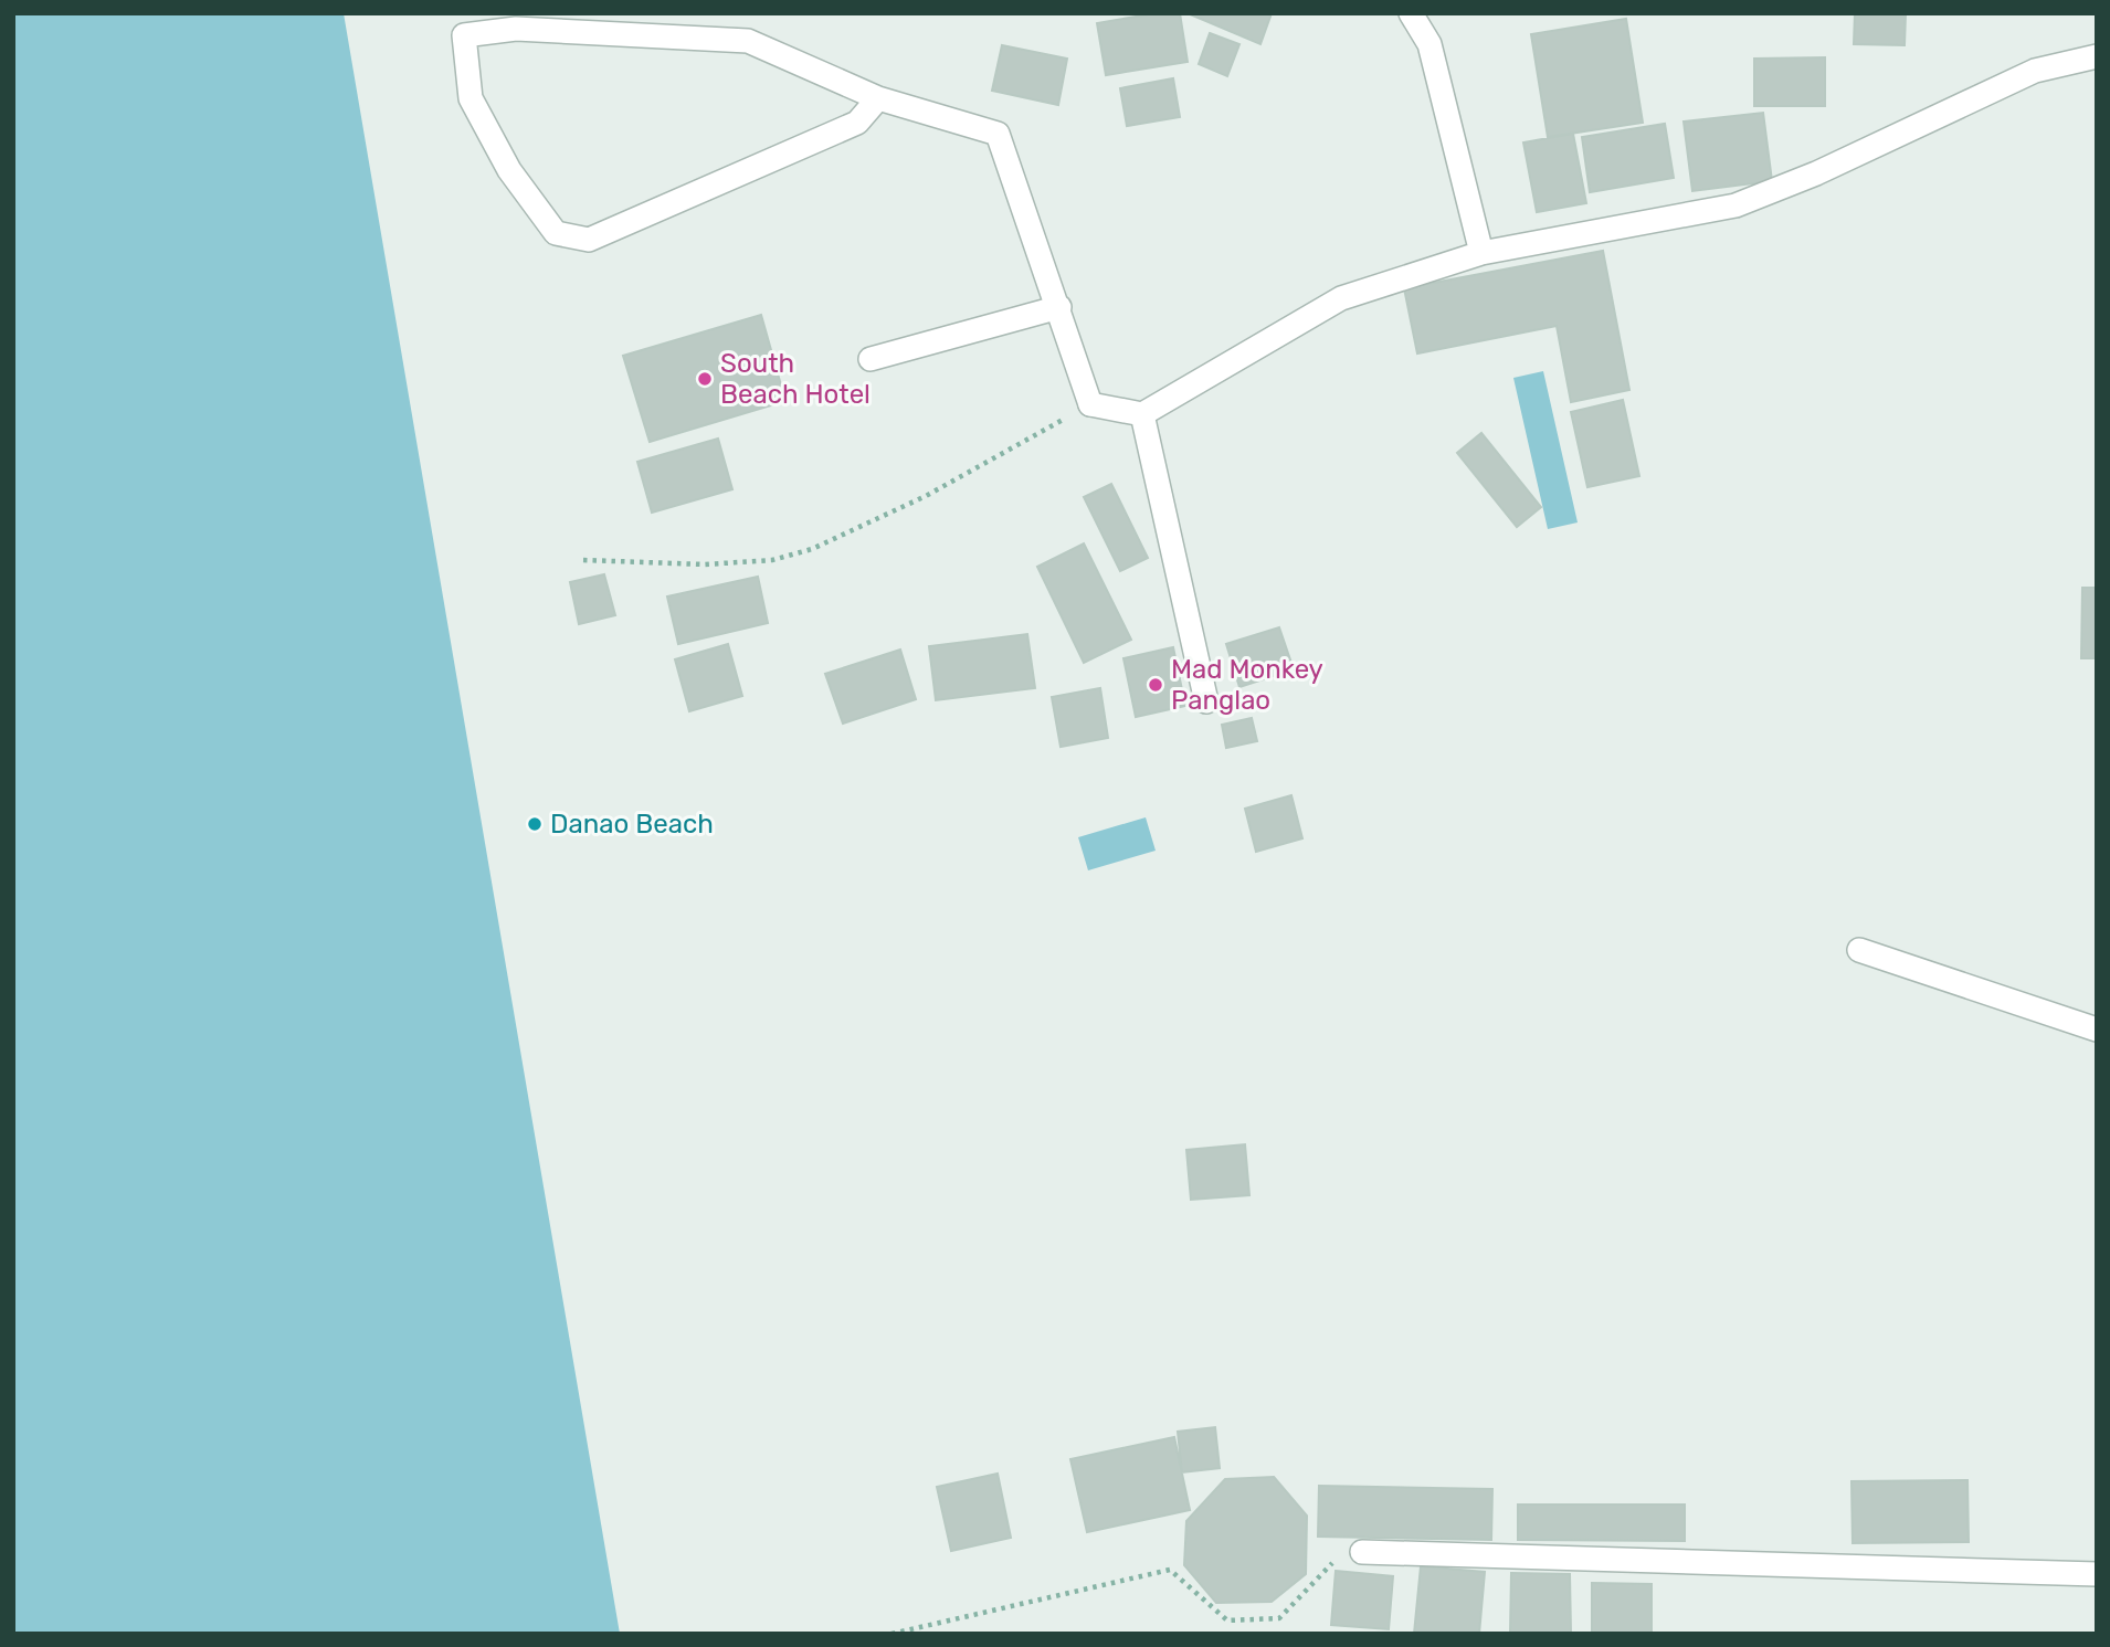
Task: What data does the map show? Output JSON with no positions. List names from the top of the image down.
{
  "places": ["South Beach Hotel", "Mad Monkey Panglao", "Danao Beach"]
}
